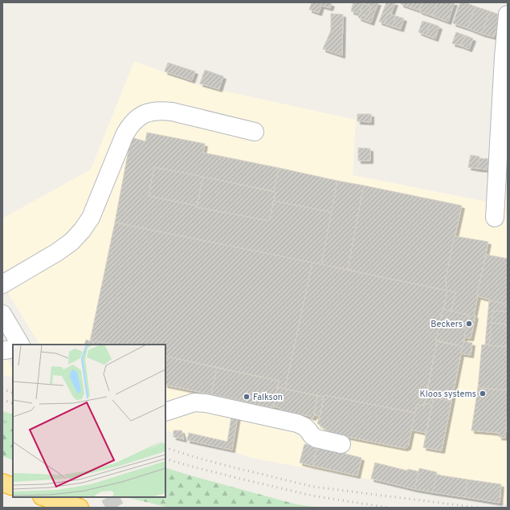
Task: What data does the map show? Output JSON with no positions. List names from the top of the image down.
{
  "places": ["Beckers", "Kloos systems", "Falkson"]
}
